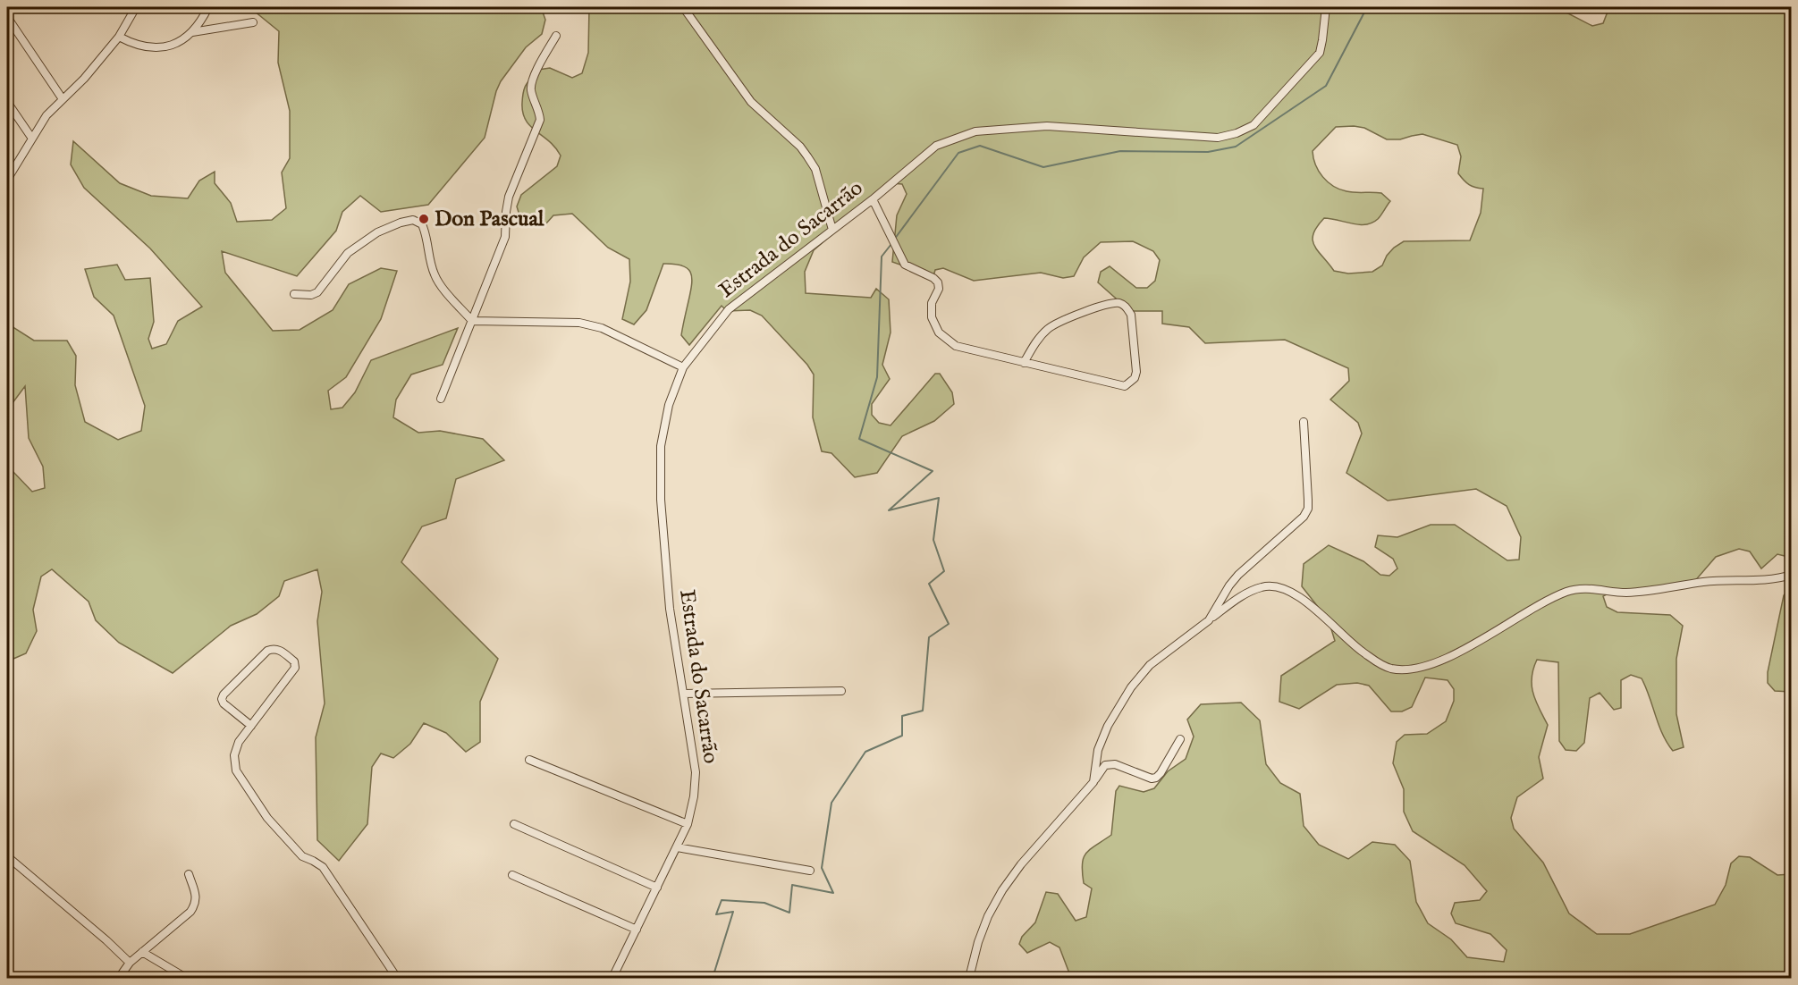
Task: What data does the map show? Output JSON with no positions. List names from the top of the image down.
{
  "streets": {
    "street": ["Estrada do Sacarrão"]
  },
  "places": ["Don Pascual"]
}
